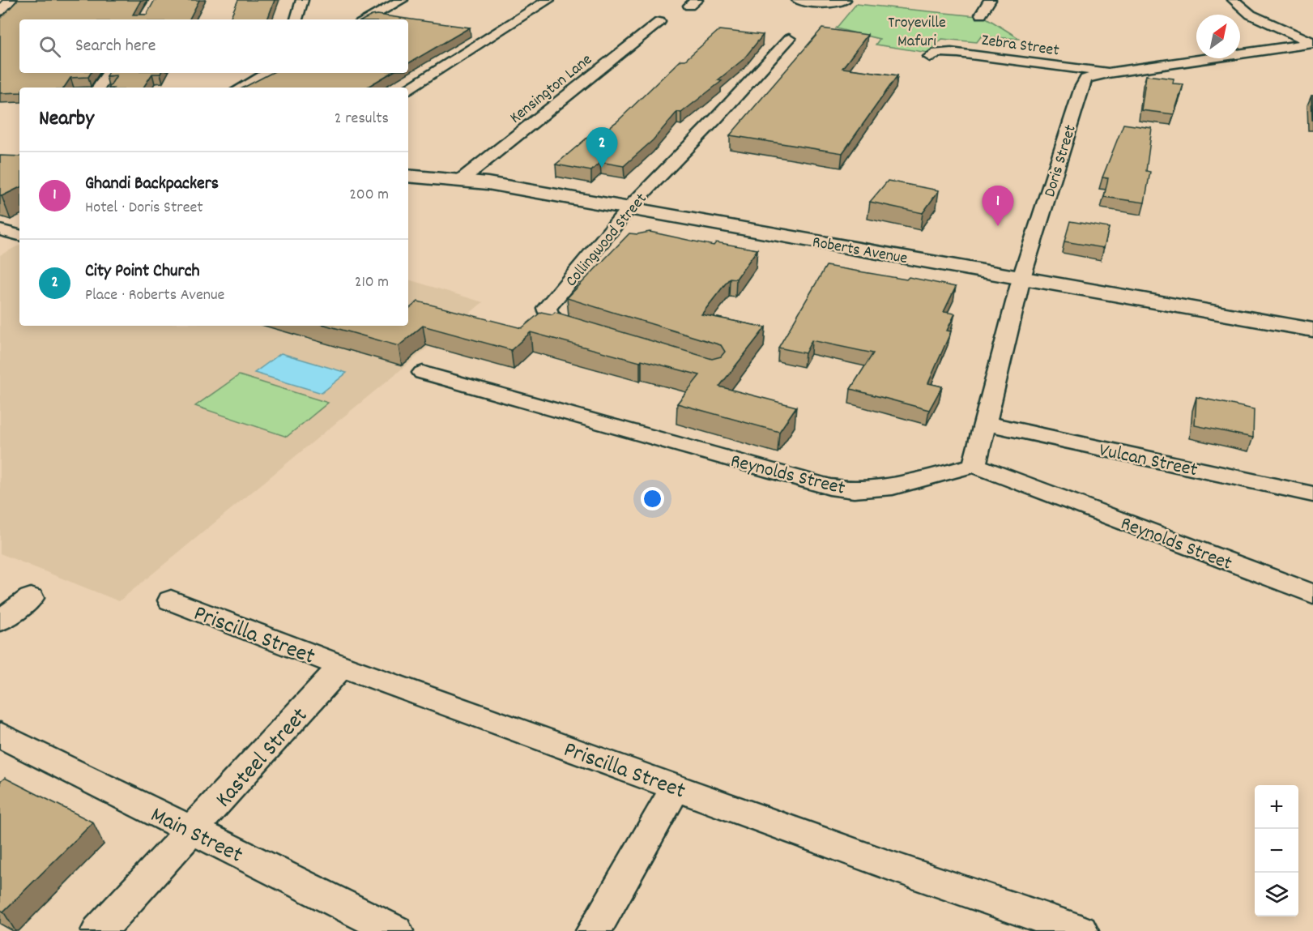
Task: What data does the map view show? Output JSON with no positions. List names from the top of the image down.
{
  "streets": {
    "main road": ["Roberts Avenue"],
    "street": [
      "Zebra Street",
      "Kensington Lane",
      "Doris Street",
      "Collingwood Street",
      "Vulcan Street",
      "Reynolds Street",
      "Priscilla Street",
      "Kasteel Street",
      "Main Street"
    ]
  },
  "crossings": [
    ["Zebra Street", "Doris Street"],
    ["Kensington Lane", "Roberts Avenue"],
    ["Doris Street", "Roberts Avenue"],
    ["Doris Street", "Vulcan Street"],
    ["Doris Street", "Reynolds Street"],
    ["Collingwood Street", "Roberts Avenue"],
    ["Priscilla Street", "Kasteel Street"],
    ["Kasteel Street", "Main Street"]
  ],
  "parks": ["Troyeville Mafuri"],
  "north": "top right",
  "page": {
    "search": "Search here",
    "heading": ["Nearby", "2 results"],
    "pins": ["2", "1"],
    "list": [
      {
        "mark": "1",
        "name": "Ghandi Backpackers",
        "note": "Hotel · Doris Street",
        "value": "200 m"
      },
      {
        "mark": "2",
        "name": "City Point Church",
        "note": "Place · Roberts Avenue",
        "value": "210 m"
      }
    ],
    "map_buttons": ["+", "−"]
  }
}
